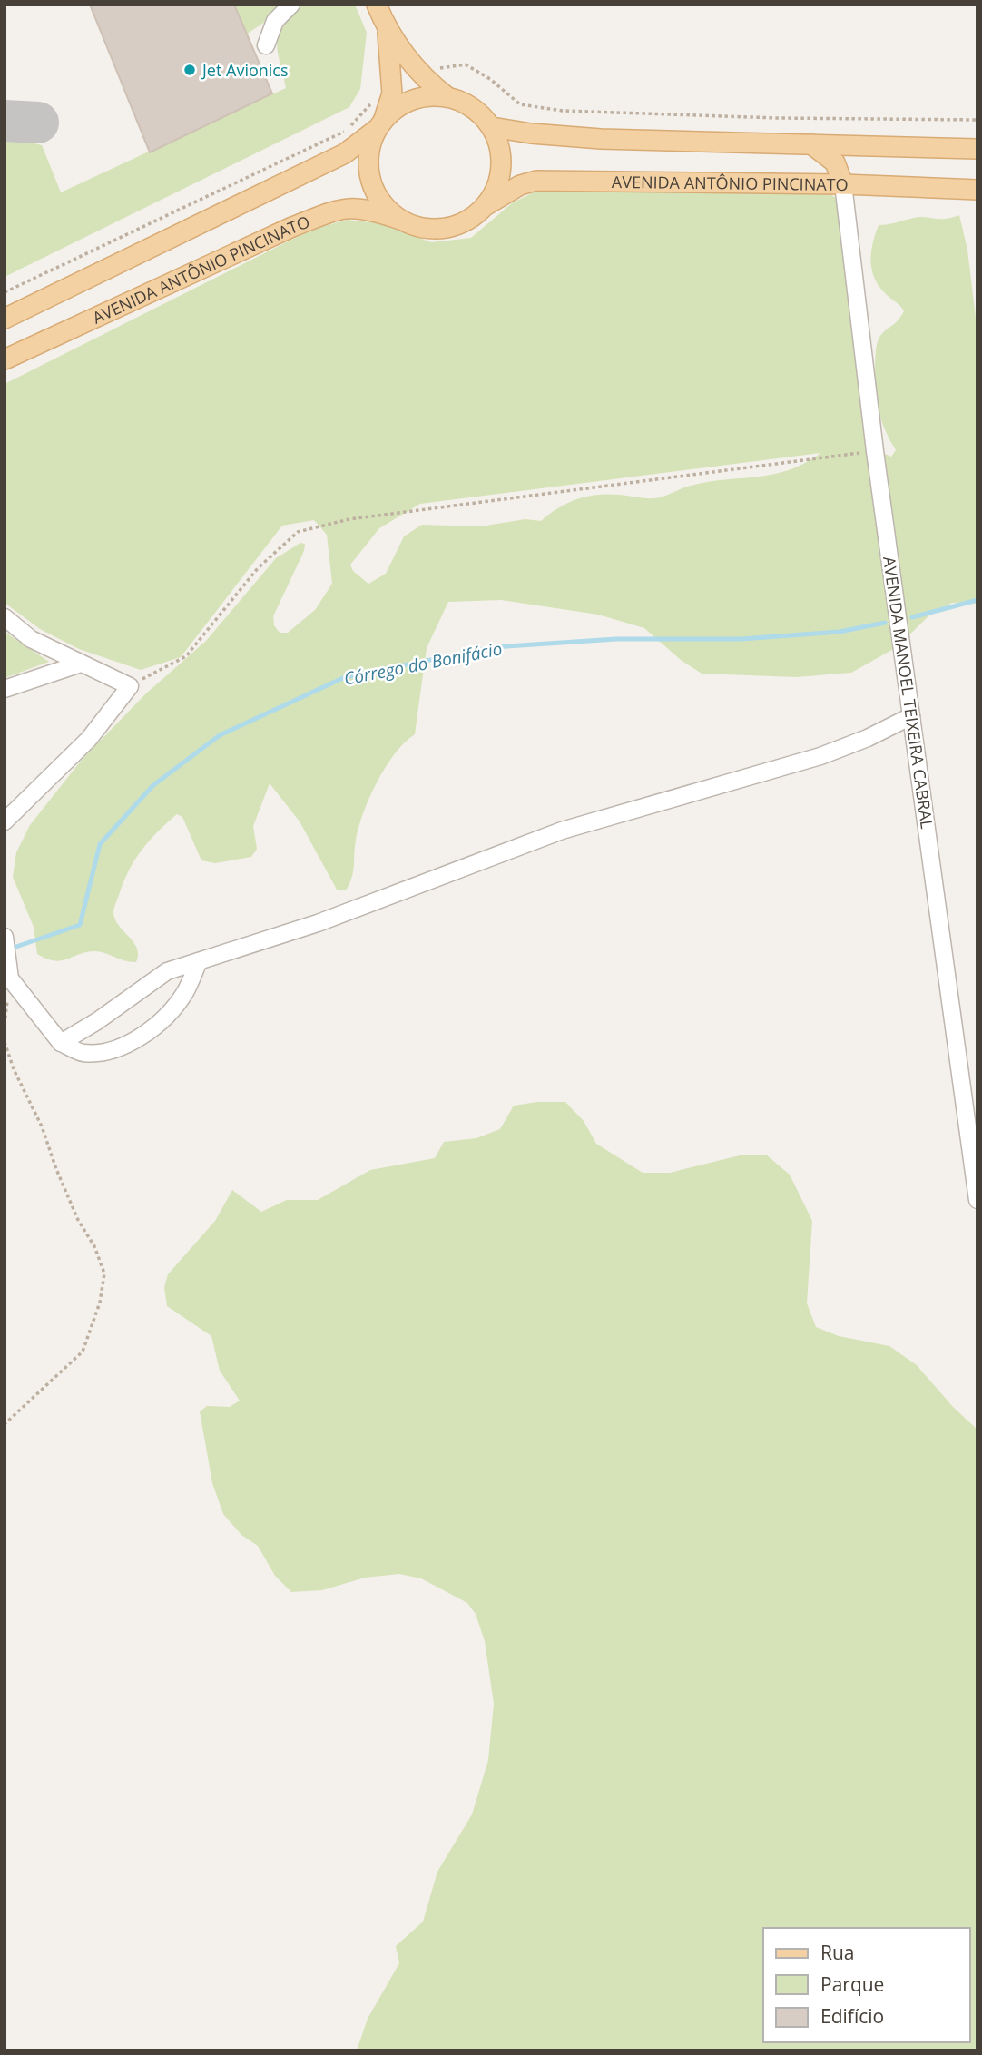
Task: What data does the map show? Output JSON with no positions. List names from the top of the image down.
{
  "streets": {
    "main road": ["AVENIDA ANTÔNIO PINCINATO"],
    "street": ["AVENIDA MANOEL TEIXEIRA CABRAL"]
  },
  "crossings": [
    ["AVENIDA ANTÔNIO PINCINATO", "AVENIDA MANOEL TEIXEIRA CABRAL"]
  ],
  "water": ["Córrego do Bonifácio"],
  "places": ["Jet Avionics"],
  "legend": ["Rua", "Parque", "Edifício"]
}
